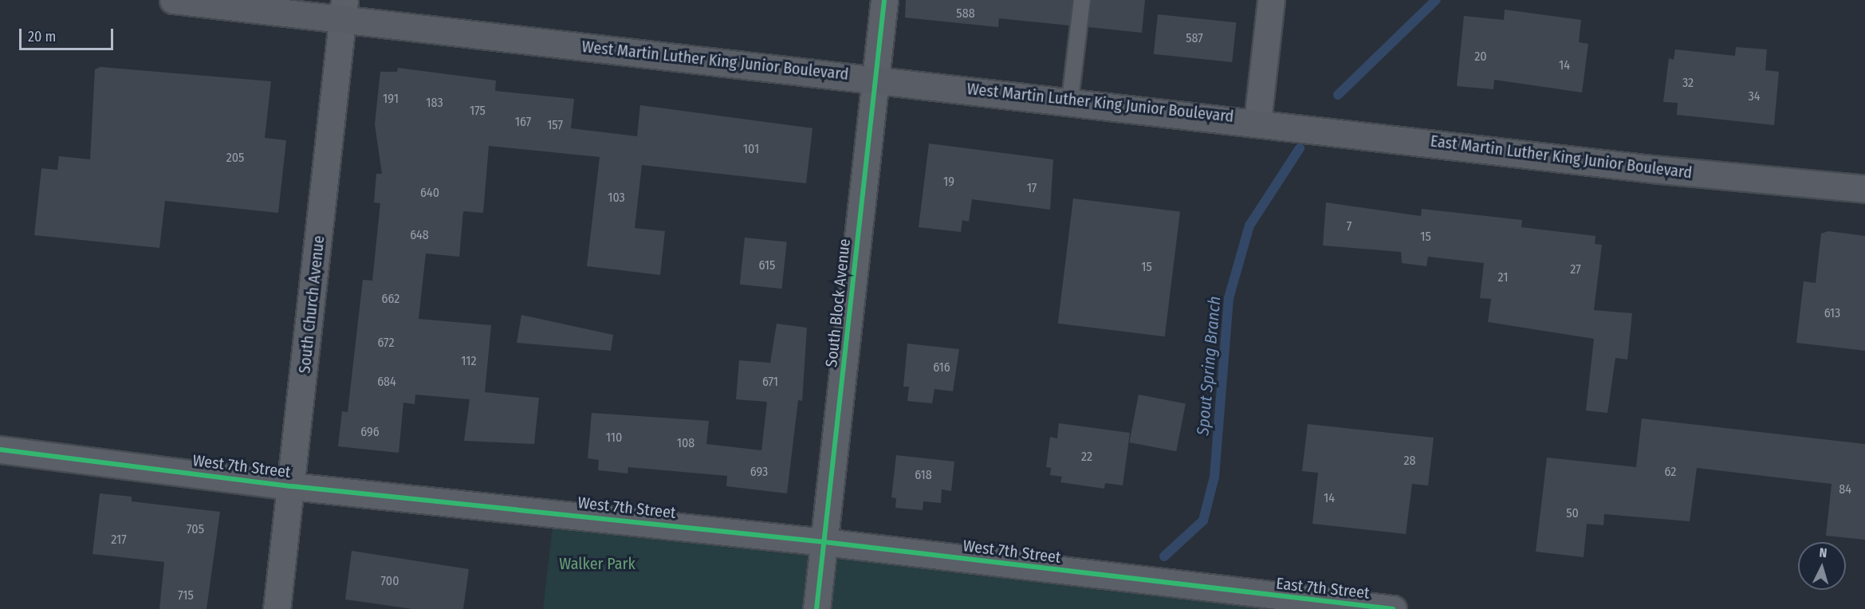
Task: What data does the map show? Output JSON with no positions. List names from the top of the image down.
{
  "streets": {
    "main road": ["West Martin Luther King Junior Boulevard", "East Martin Luther King Junior Boulevard"],
    "street": [
      "South Block Avenue",
      "South Church Avenue",
      "West 7th Street",
      "East 7th Street"
    ]
  },
  "crossings": [
    ["West Martin Luther King Junior Boulevard", "East Martin Luther King Junior Boulevard"],
    ["West Martin Luther King Junior Boulevard", "South Block Avenue"],
    ["West Martin Luther King Junior Boulevard", "South Church Avenue"],
    ["South Block Avenue", "West 7th Street"],
    ["South Church Avenue", "West 7th Street"],
    ["West 7th Street", "East 7th Street"]
  ],
  "water": ["Spout Spring Branch"],
  "parks": ["Walker Park"],
  "house_numbers": [
    "588",
    "587",
    "20",
    "14",
    "32",
    "34",
    "191",
    "183",
    "175",
    "167",
    "157",
    "101",
    "205",
    "19",
    "17",
    "640",
    "103",
    "7",
    "648",
    "15",
    "615",
    "15",
    "27",
    "21",
    "662",
    "613",
    "672",
    "112",
    "616",
    "684",
    "671",
    "696",
    "110",
    "108",
    "22",
    "28",
    "693",
    "62",
    "618",
    "84",
    "14",
    "50",
    "705",
    "217",
    "700",
    "715"
  ],
  "scale_bar": "20 m",
  "north": "top"
}
